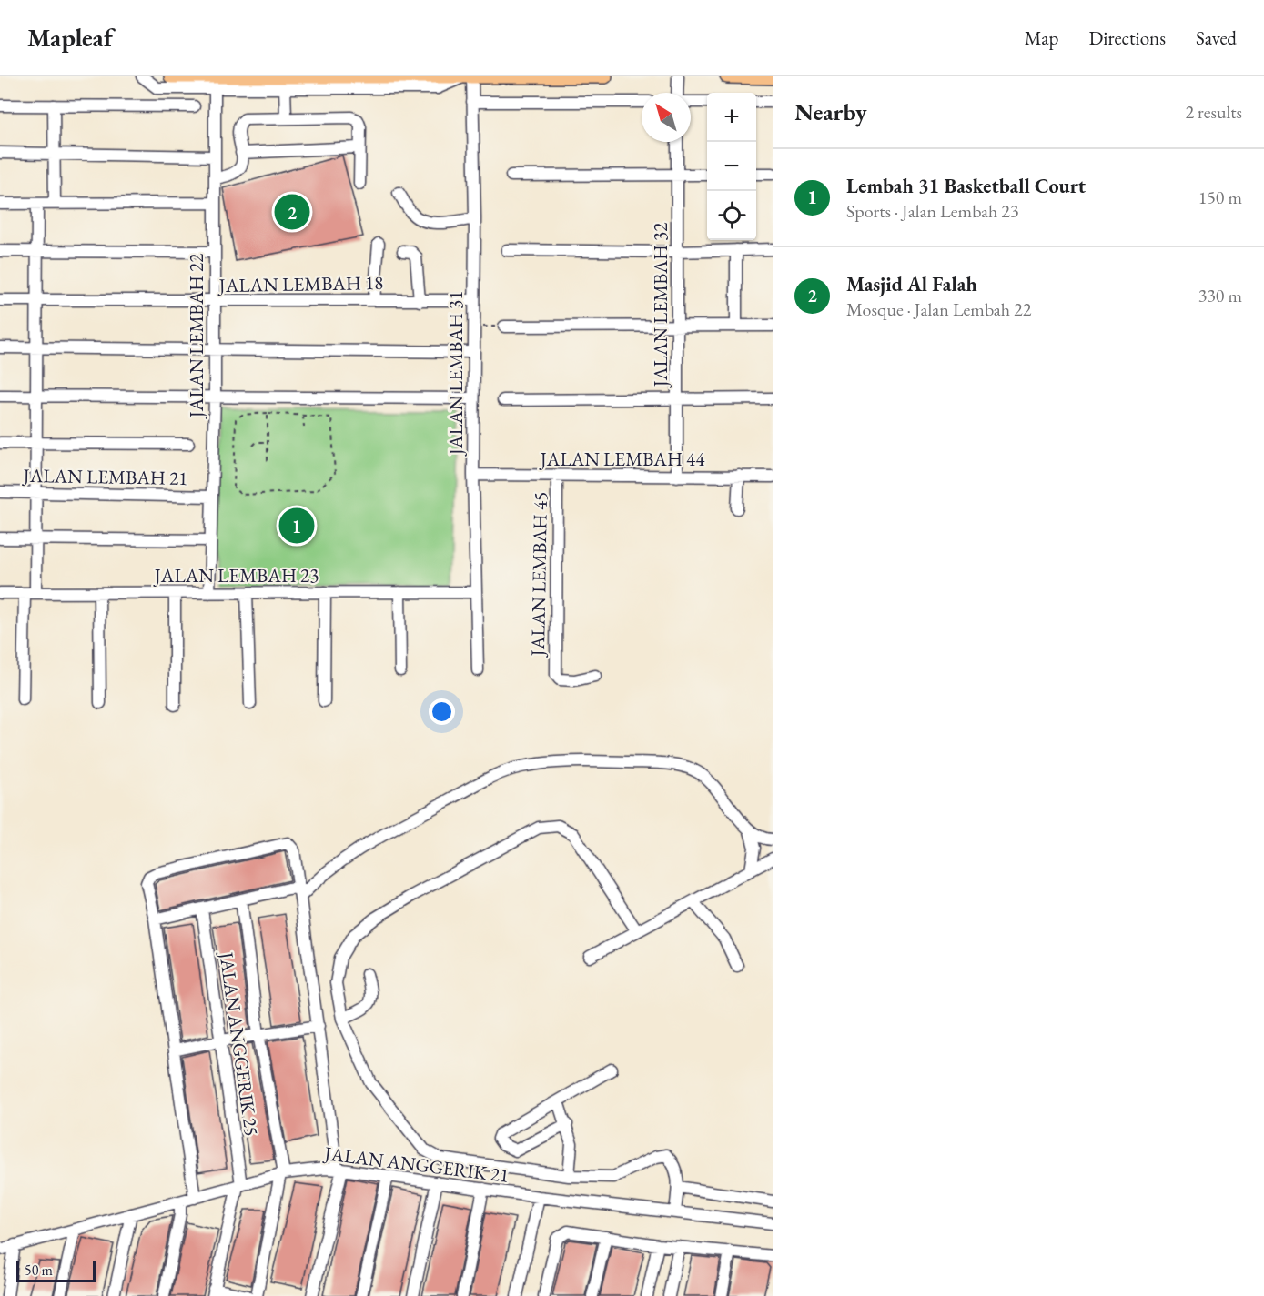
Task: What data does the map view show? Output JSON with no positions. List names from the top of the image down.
{
  "streets": {
    "street": [
      "JALAN LEMBAH 18",
      "JALAN LEMBAH 32",
      "JALAN LEMBAH 22",
      "JALAN LEMBAH 31",
      "JALAN LEMBAH 44",
      "JALAN LEMBAH 21",
      "JALAN LEMBAH 45",
      "JALAN LEMBAH 23",
      "JALAN ANGGERIK 25",
      "JALAN ANGGERIK 21"
    ]
  },
  "crossings": [
    ["JALAN LEMBAH 18", "JALAN LEMBAH 22"],
    ["JALAN LEMBAH 18", "JALAN LEMBAH 31"],
    ["JALAN LEMBAH 32", "JALAN LEMBAH 44"],
    ["JALAN LEMBAH 22", "JALAN LEMBAH 21"],
    ["JALAN LEMBAH 22", "JALAN LEMBAH 23"],
    ["JALAN LEMBAH 31", "JALAN LEMBAH 44"],
    ["JALAN LEMBAH 31", "JALAN LEMBAH 23"],
    ["JALAN LEMBAH 44", "JALAN LEMBAH 45"],
    ["JALAN ANGGERIK 25", "JALAN ANGGERIK 21"]
  ],
  "scale_bar": "50 m",
  "north": "top left",
  "page": {
    "header": "Mapleaf",
    "nav": ["Map", "Directions", "Saved"],
    "heading": ["Nearby", "2 results"],
    "map_buttons": ["+", "−"],
    "list": [
      {
        "mark": "1",
        "name": "Lembah 31 Basketball Court",
        "note": "Sports · Jalan Lembah 23",
        "value": "150 m"
      },
      {
        "mark": "2",
        "name": "Masjid Al Falah",
        "note": "Mosque · Jalan Lembah 22",
        "value": "330 m"
      }
    ],
    "pins": ["2", "1"],
    "scale": "50 m"
  }
}
